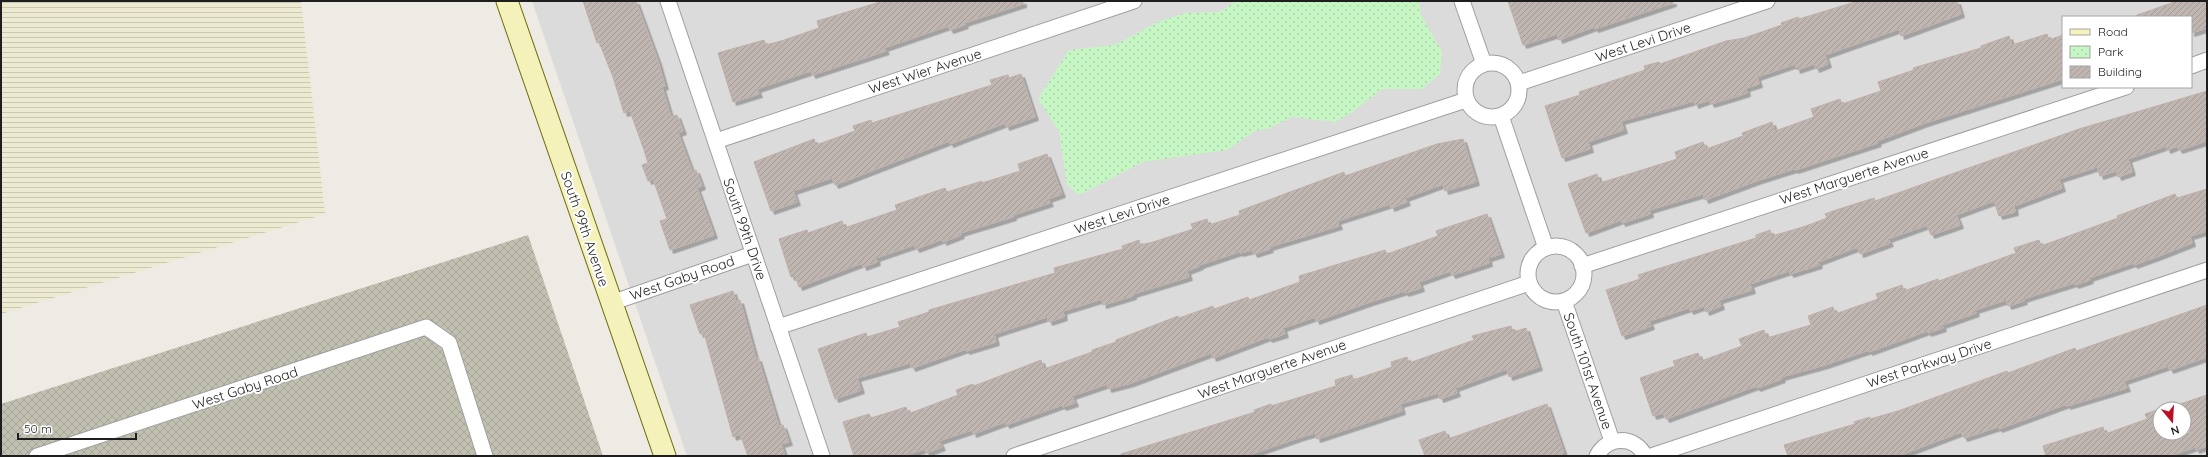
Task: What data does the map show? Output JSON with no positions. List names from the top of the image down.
{
  "streets": {
    "main road": ["South 99th Avenue"],
    "street": [
      "West Levi Drive",
      "West Wier Avenue",
      "West Marguerte Avenue",
      "South 99th Drive",
      "West Gaby Road",
      "West Parkway Drive",
      "South 101st Avenue"
    ]
  },
  "crossings": [
    ["West Levi Drive", "South 99th Drive"],
    ["West Wier Avenue", "South 99th Drive"],
    ["West Marguerte Avenue", "South 101st Avenue"],
    ["South 99th Avenue", "West Gaby Road"],
    ["South 99th Drive", "West Gaby Road"]
  ],
  "legend": ["Road", "Park", "Building"],
  "scale_bar": "50 m",
  "north": "bottom"
}
